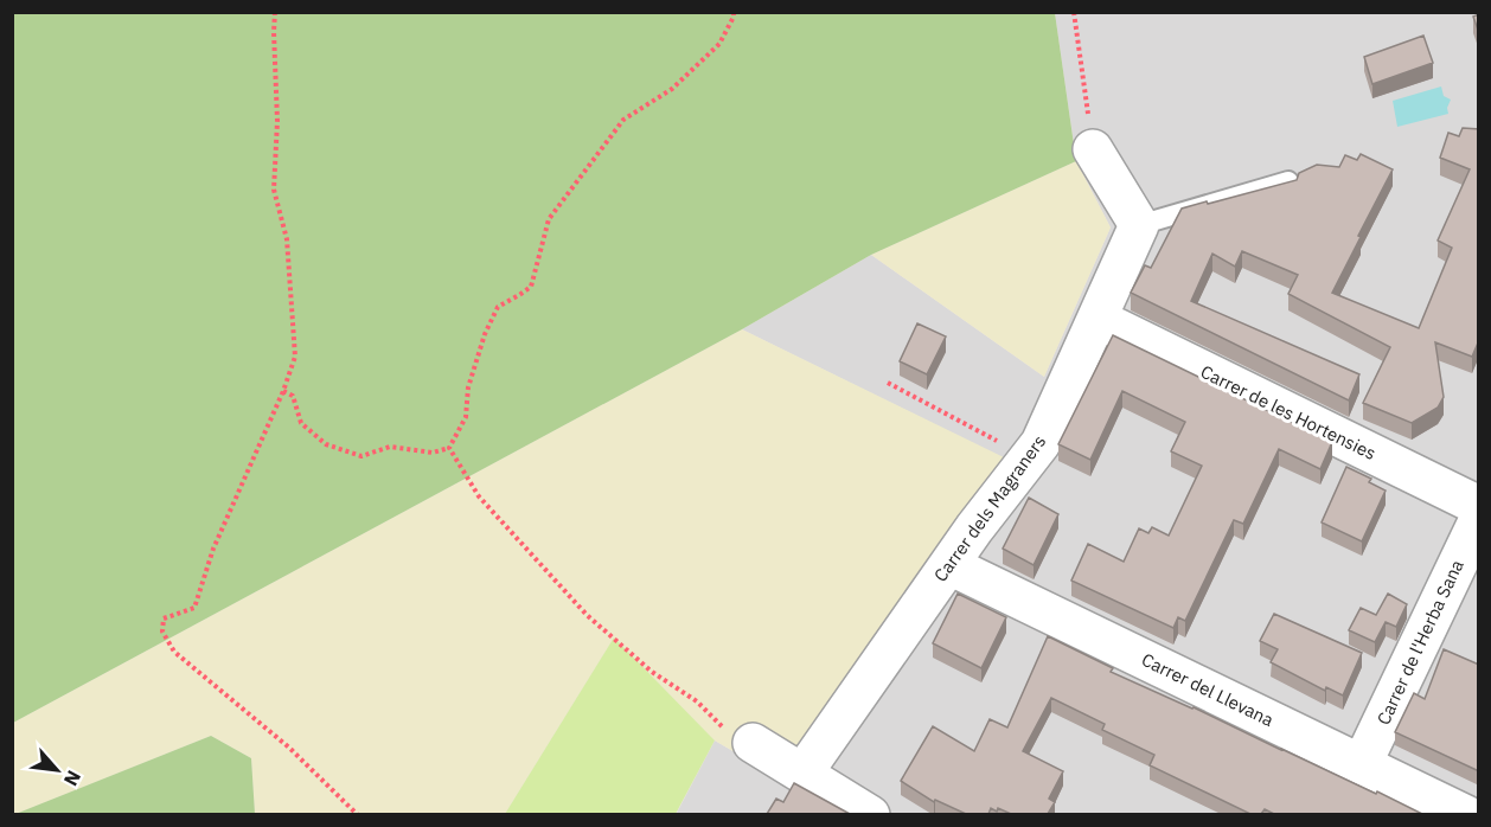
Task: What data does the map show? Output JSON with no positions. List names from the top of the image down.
{
  "streets": {
    "street": [
      "Carrer de les Hortensies",
      "Carrer dels Magraners",
      "Carrer de l'Herba Sana",
      "Carrer del Llevana"
    ]
  },
  "crossings": [
    ["Carrer de les Hortensies", "Carrer dels Magraners"],
    ["Carrer dels Magraners", "Carrer del Llevana"],
    ["Carrer de l'Herba Sana", "Carrer del Llevana"]
  ],
  "north": "bottom right"
}
